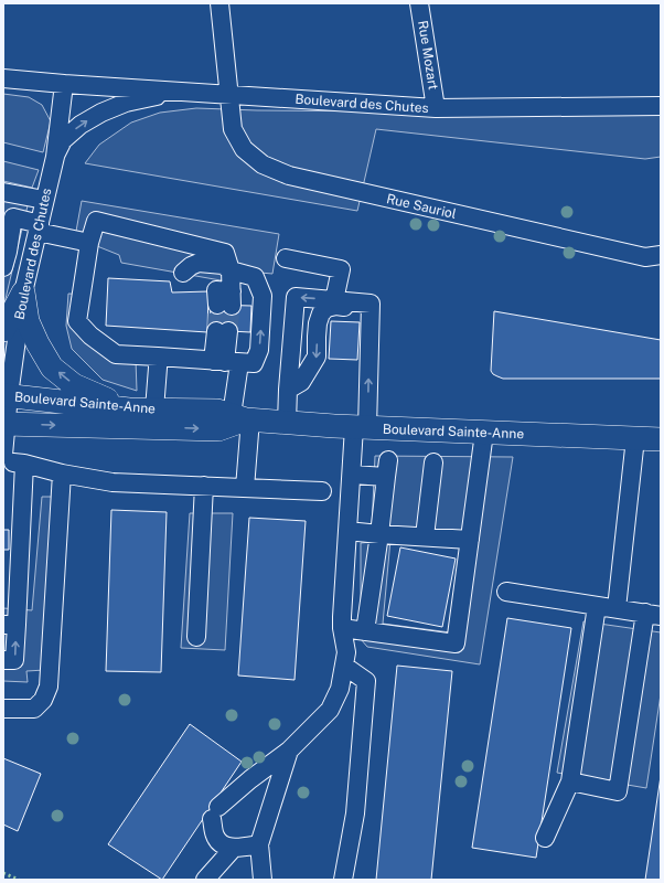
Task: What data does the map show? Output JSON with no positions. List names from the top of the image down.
{
  "streets": {
    "main road": ["Boulevard Sainte-Anne"],
    "street": ["Rue Mozart", "Boulevard des Chutes", "Rue Sauriol"]
  },
  "crossings": [
    ["Rue Mozart", "Boulevard des Chutes"],
    ["Boulevard des Chutes", "Rue Sauriol"],
    ["Boulevard des Chutes", "Boulevard Sainte-Anne"]
  ]
}
